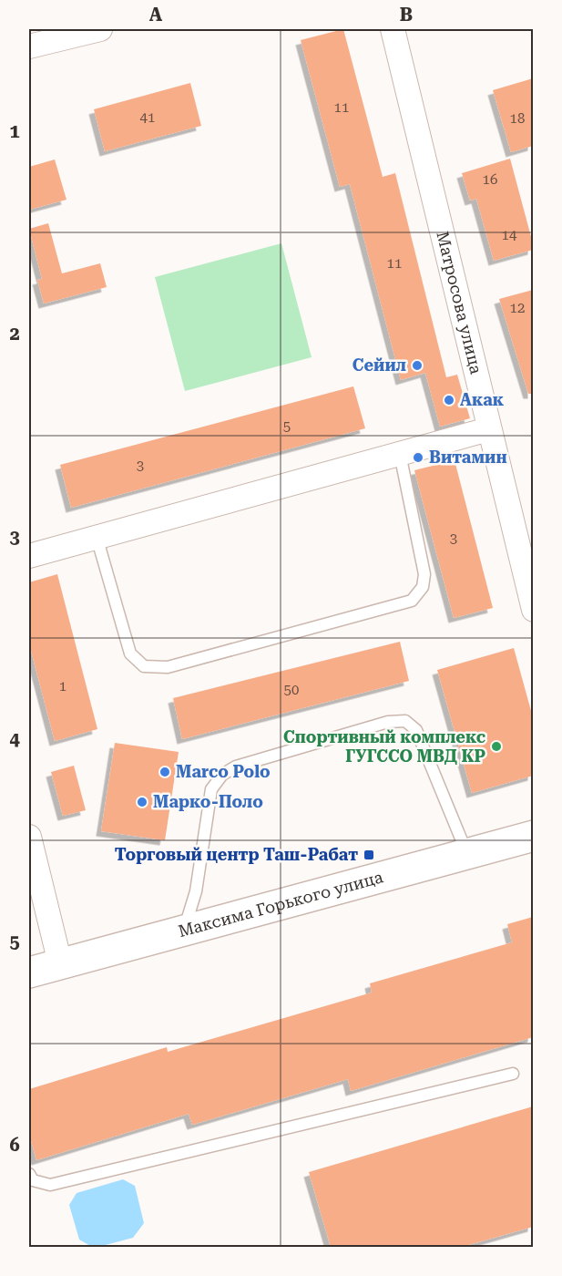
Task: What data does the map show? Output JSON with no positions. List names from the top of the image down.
{
  "streets": {
    "main road": ["Максима Горького улица"],
    "street": ["Матросова улица"]
  },
  "places": {
    "other": [
      "Сейил",
      "Акак",
      "Витамин",
      "Спортивный комплекс ГУГССО МВД КР",
      "Marco Polo",
      "Марко-Поло"
    ],
    "transit": ["Торговый центр Таш-Рабат"]
  },
  "house_numbers": [
    "11",
    "41",
    "18",
    "16",
    "14",
    "11",
    "12",
    "5",
    "3",
    "3",
    "1",
    "50"
  ],
  "grid": {
    "columns": ["A", "B"],
    "rows": [
      "1",
      "2",
      "3",
      "4",
      "5",
      "6"
    ]
  }
}
